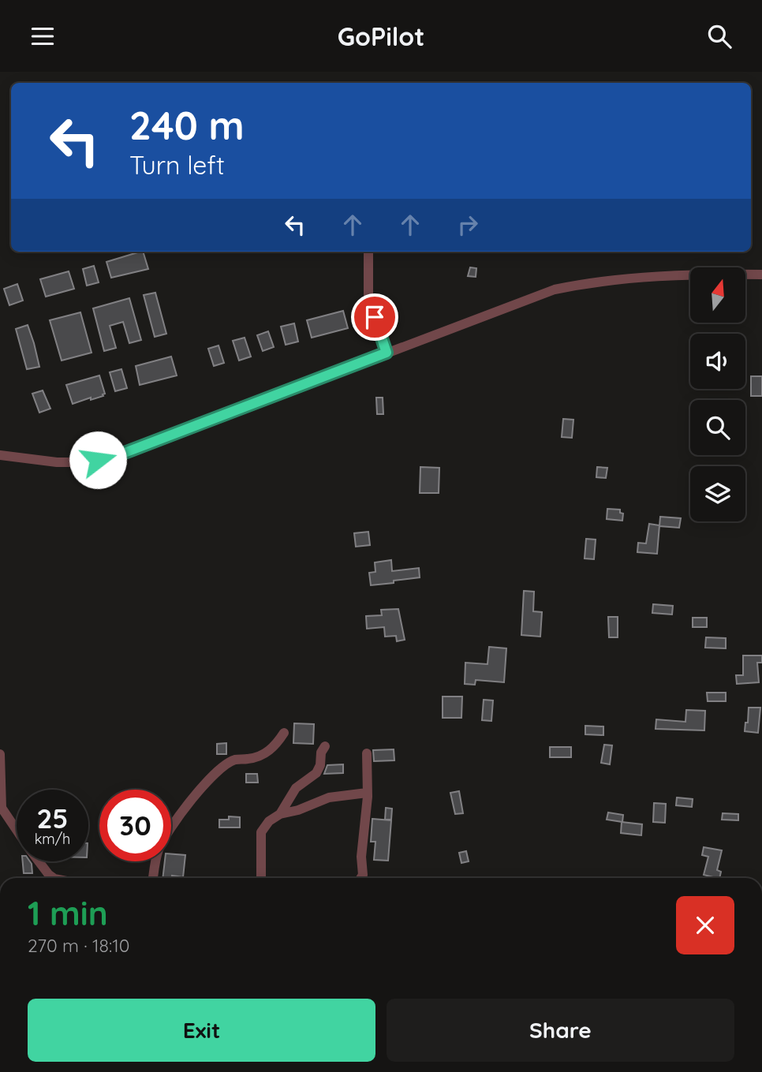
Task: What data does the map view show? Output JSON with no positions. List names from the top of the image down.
{
  "north": "top",
  "page": {
    "header": "GoPilot",
    "turn": ["240 m", "Turn left"],
    "speed": "25 km/h",
    "limit": "30",
    "heading": ["1 min", "270 m · 18:10"],
    "buttons": ["Exit", "Share"]
  }
}
